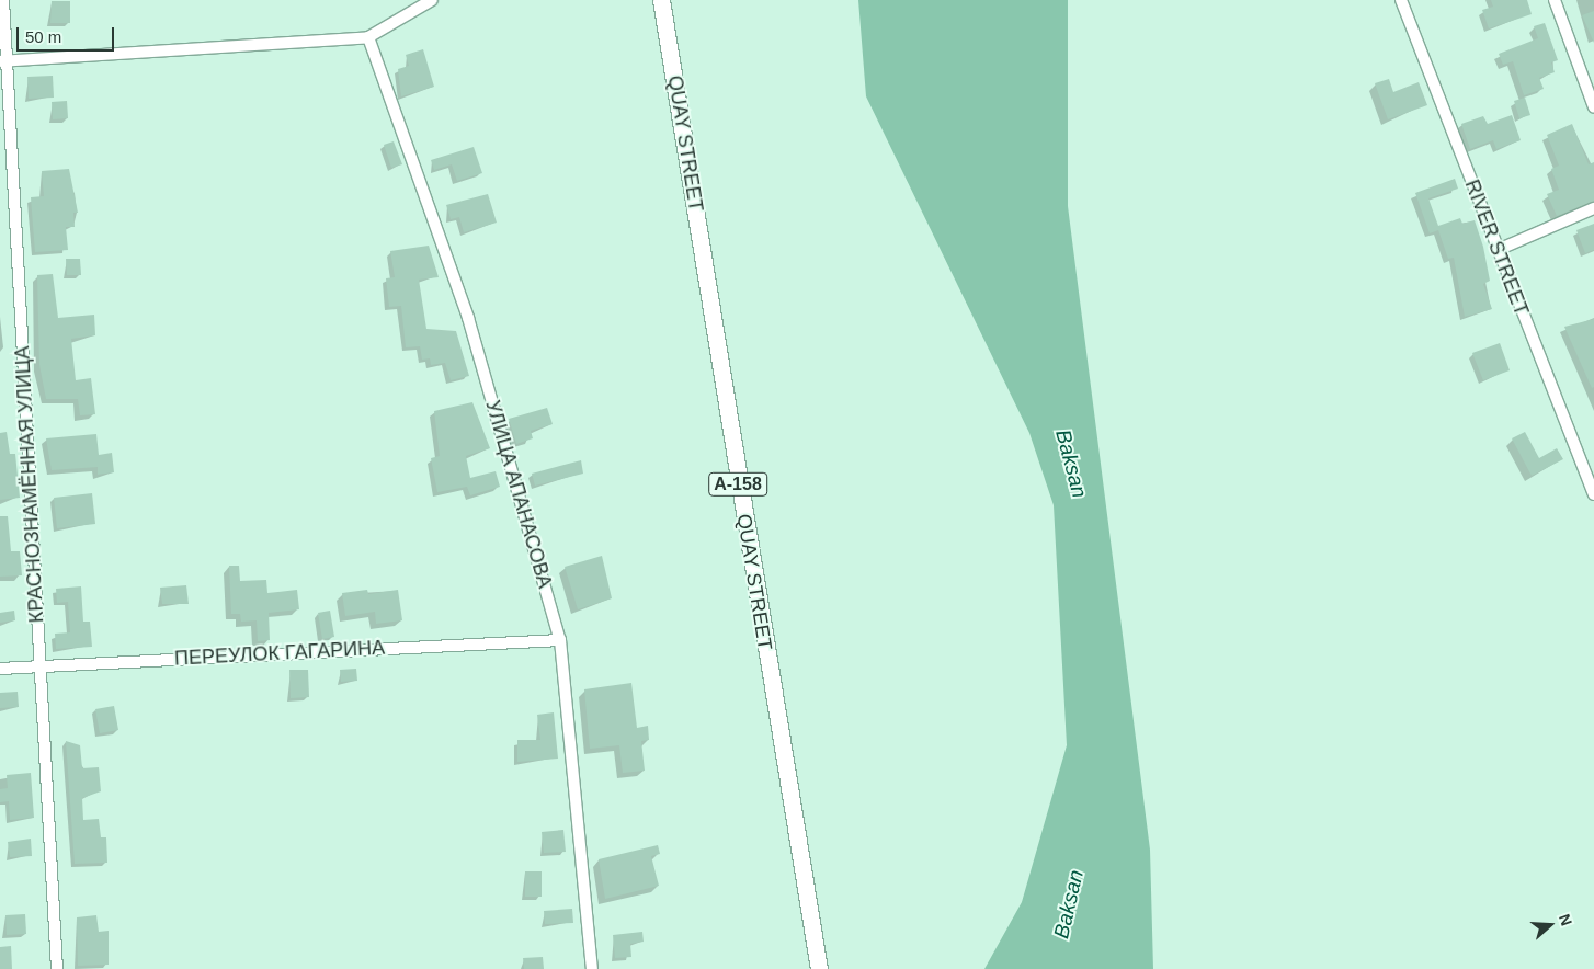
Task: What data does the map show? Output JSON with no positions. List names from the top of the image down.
{
  "streets": {
    "main road": ["QUAY STREET", "А-158"],
    "street": [
      "RIVER STREET",
      "КРАСНОЗНАМЁННАЯ УЛИЦА",
      "УЛИЦА АПАНАСОВА",
      "ПЕРЕУЛОК ГАГАРИНА"
    ]
  },
  "crossings": [
    ["КРАСНОЗНАМЁННАЯ УЛИЦА", "ПЕРЕУЛОК ГАГАРИНА"],
    ["УЛИЦА АПАНАСОВА", "ПЕРЕУЛОК ГАГАРИНА"]
  ],
  "water": ["Baksan"],
  "scale_bar": "50 m",
  "north": "right"
}
